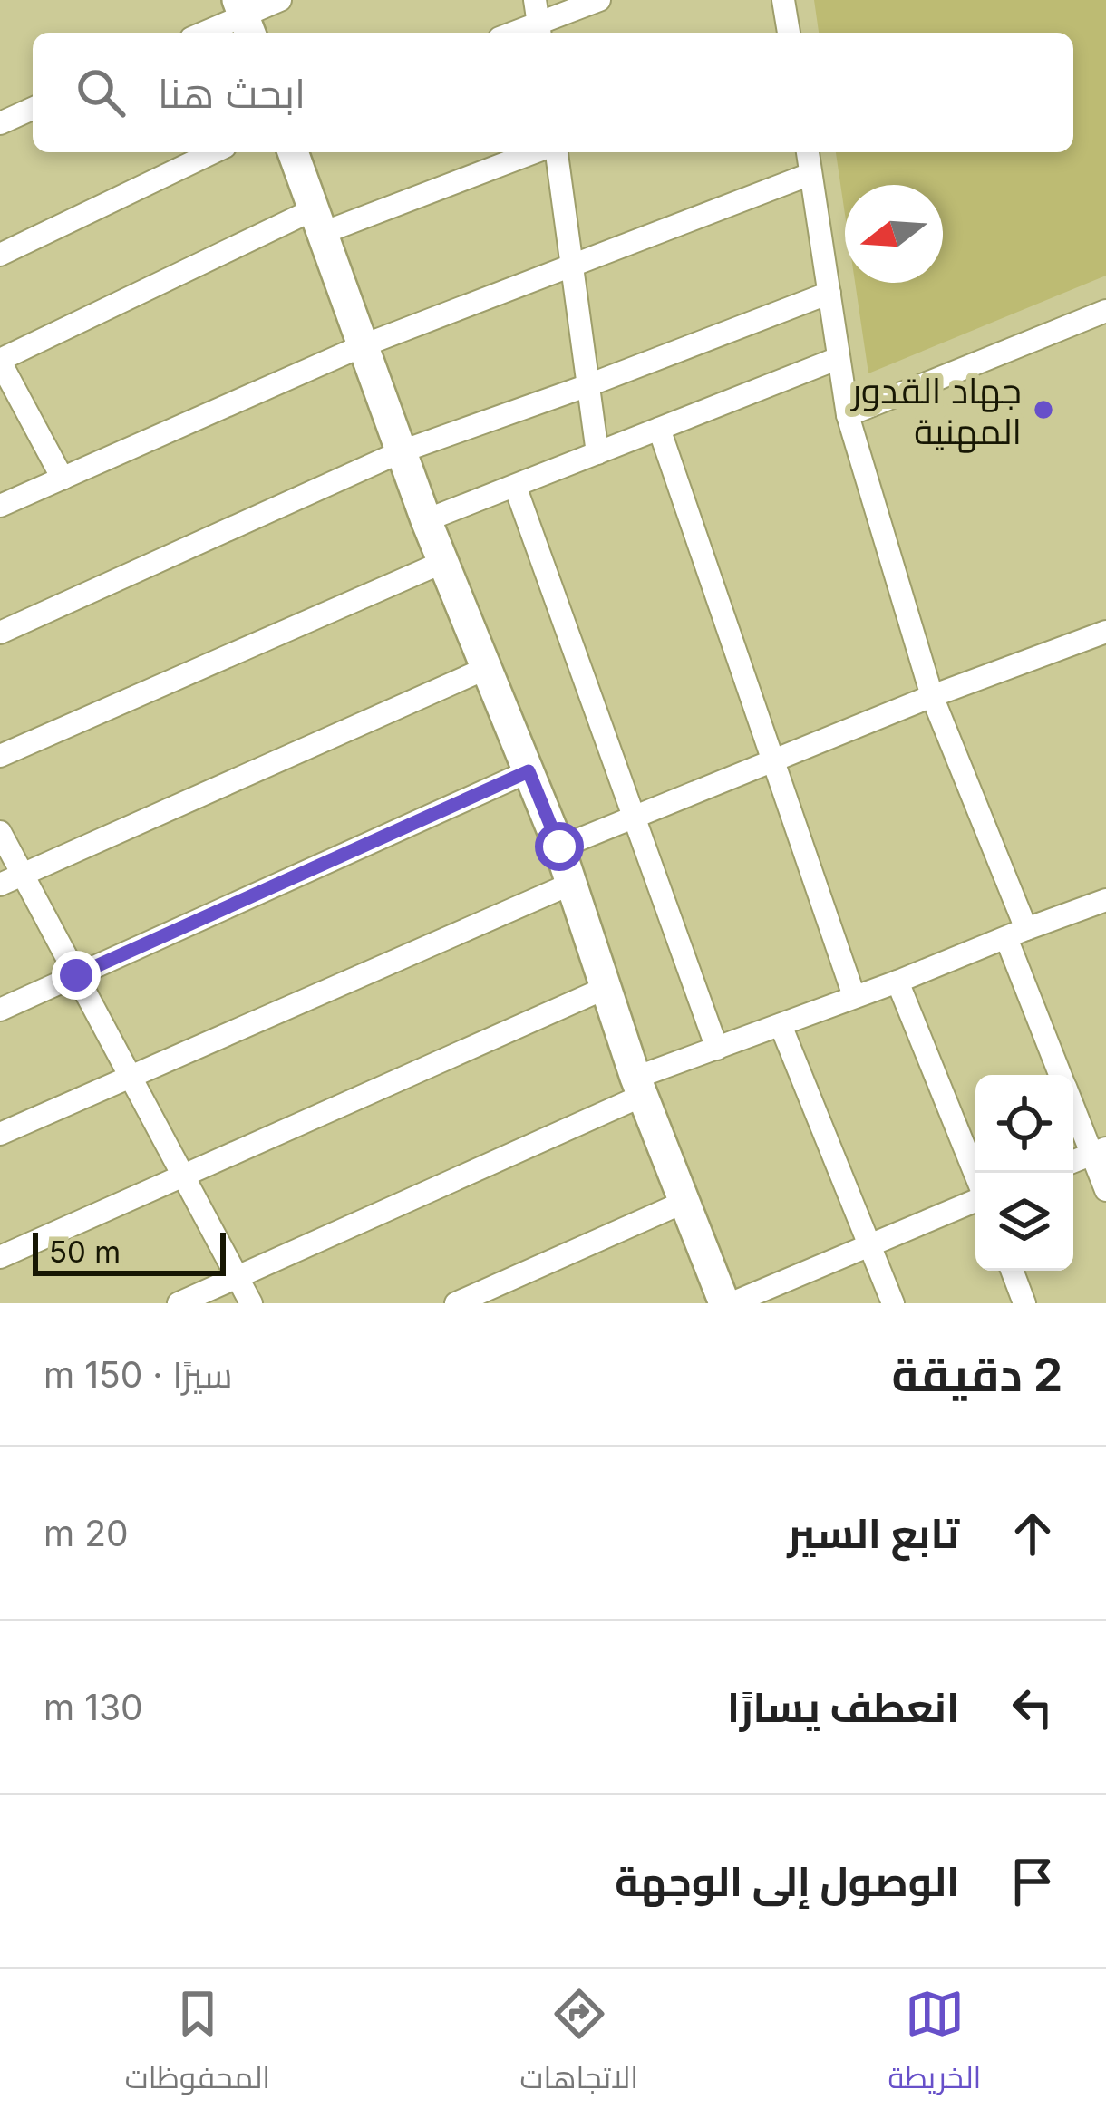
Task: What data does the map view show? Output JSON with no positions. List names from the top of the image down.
{
  "places": ["جهاد القدور المهنية"],
  "scale_bar": "50 m",
  "north": "left",
  "page": {
    "search": "ابحث هنا",
    "scale": "50 m",
    "heading": ["2 دقيقة", "سيرًا · 150 m"],
    "list": [
      ["تابع السير", "20 m"],
      ["انعطف يسارًا", "130 m"],
      "الوصول إلى الوجهة"
    ],
    "nav": ["الخريطة", "الاتجاهات", "المحفوظات"]
  }
}
